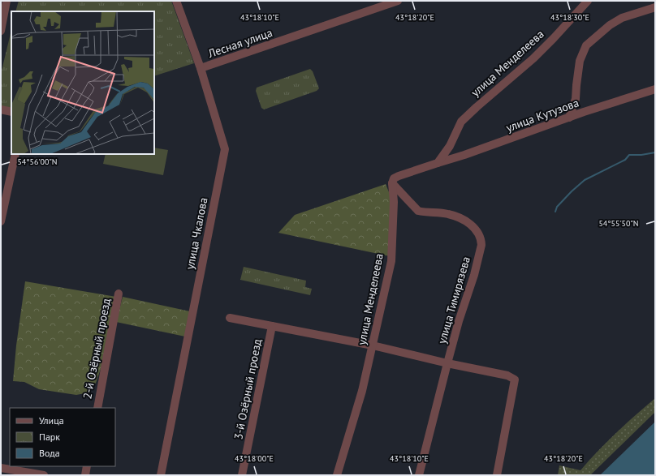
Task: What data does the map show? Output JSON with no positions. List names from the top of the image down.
{
  "streets": {
    "street": [
      "Лесная улица",
      "улица Менделеева",
      "улица Кутузова",
      "улица Чкалова",
      "улица Тимирязева",
      "2-й Озёрный проезд",
      "3-й Озёрный проезд"
    ]
  },
  "crossings": [
    ["Лесная улица", "улица Чкалова"],
    ["улица Менделеева", "улица Кутузова"],
    ["улица Менделеева", "улица Тимирязева"]
  ],
  "legend": ["Улица", "Парк", "Вода"],
  "coordinates": [
    "43°18'10\"E",
    "43°18'20\"E",
    "43°18'30\"E",
    "54°56'00\"N",
    "54°55'50\"N",
    "43°18'00\"E"
  ]
}
